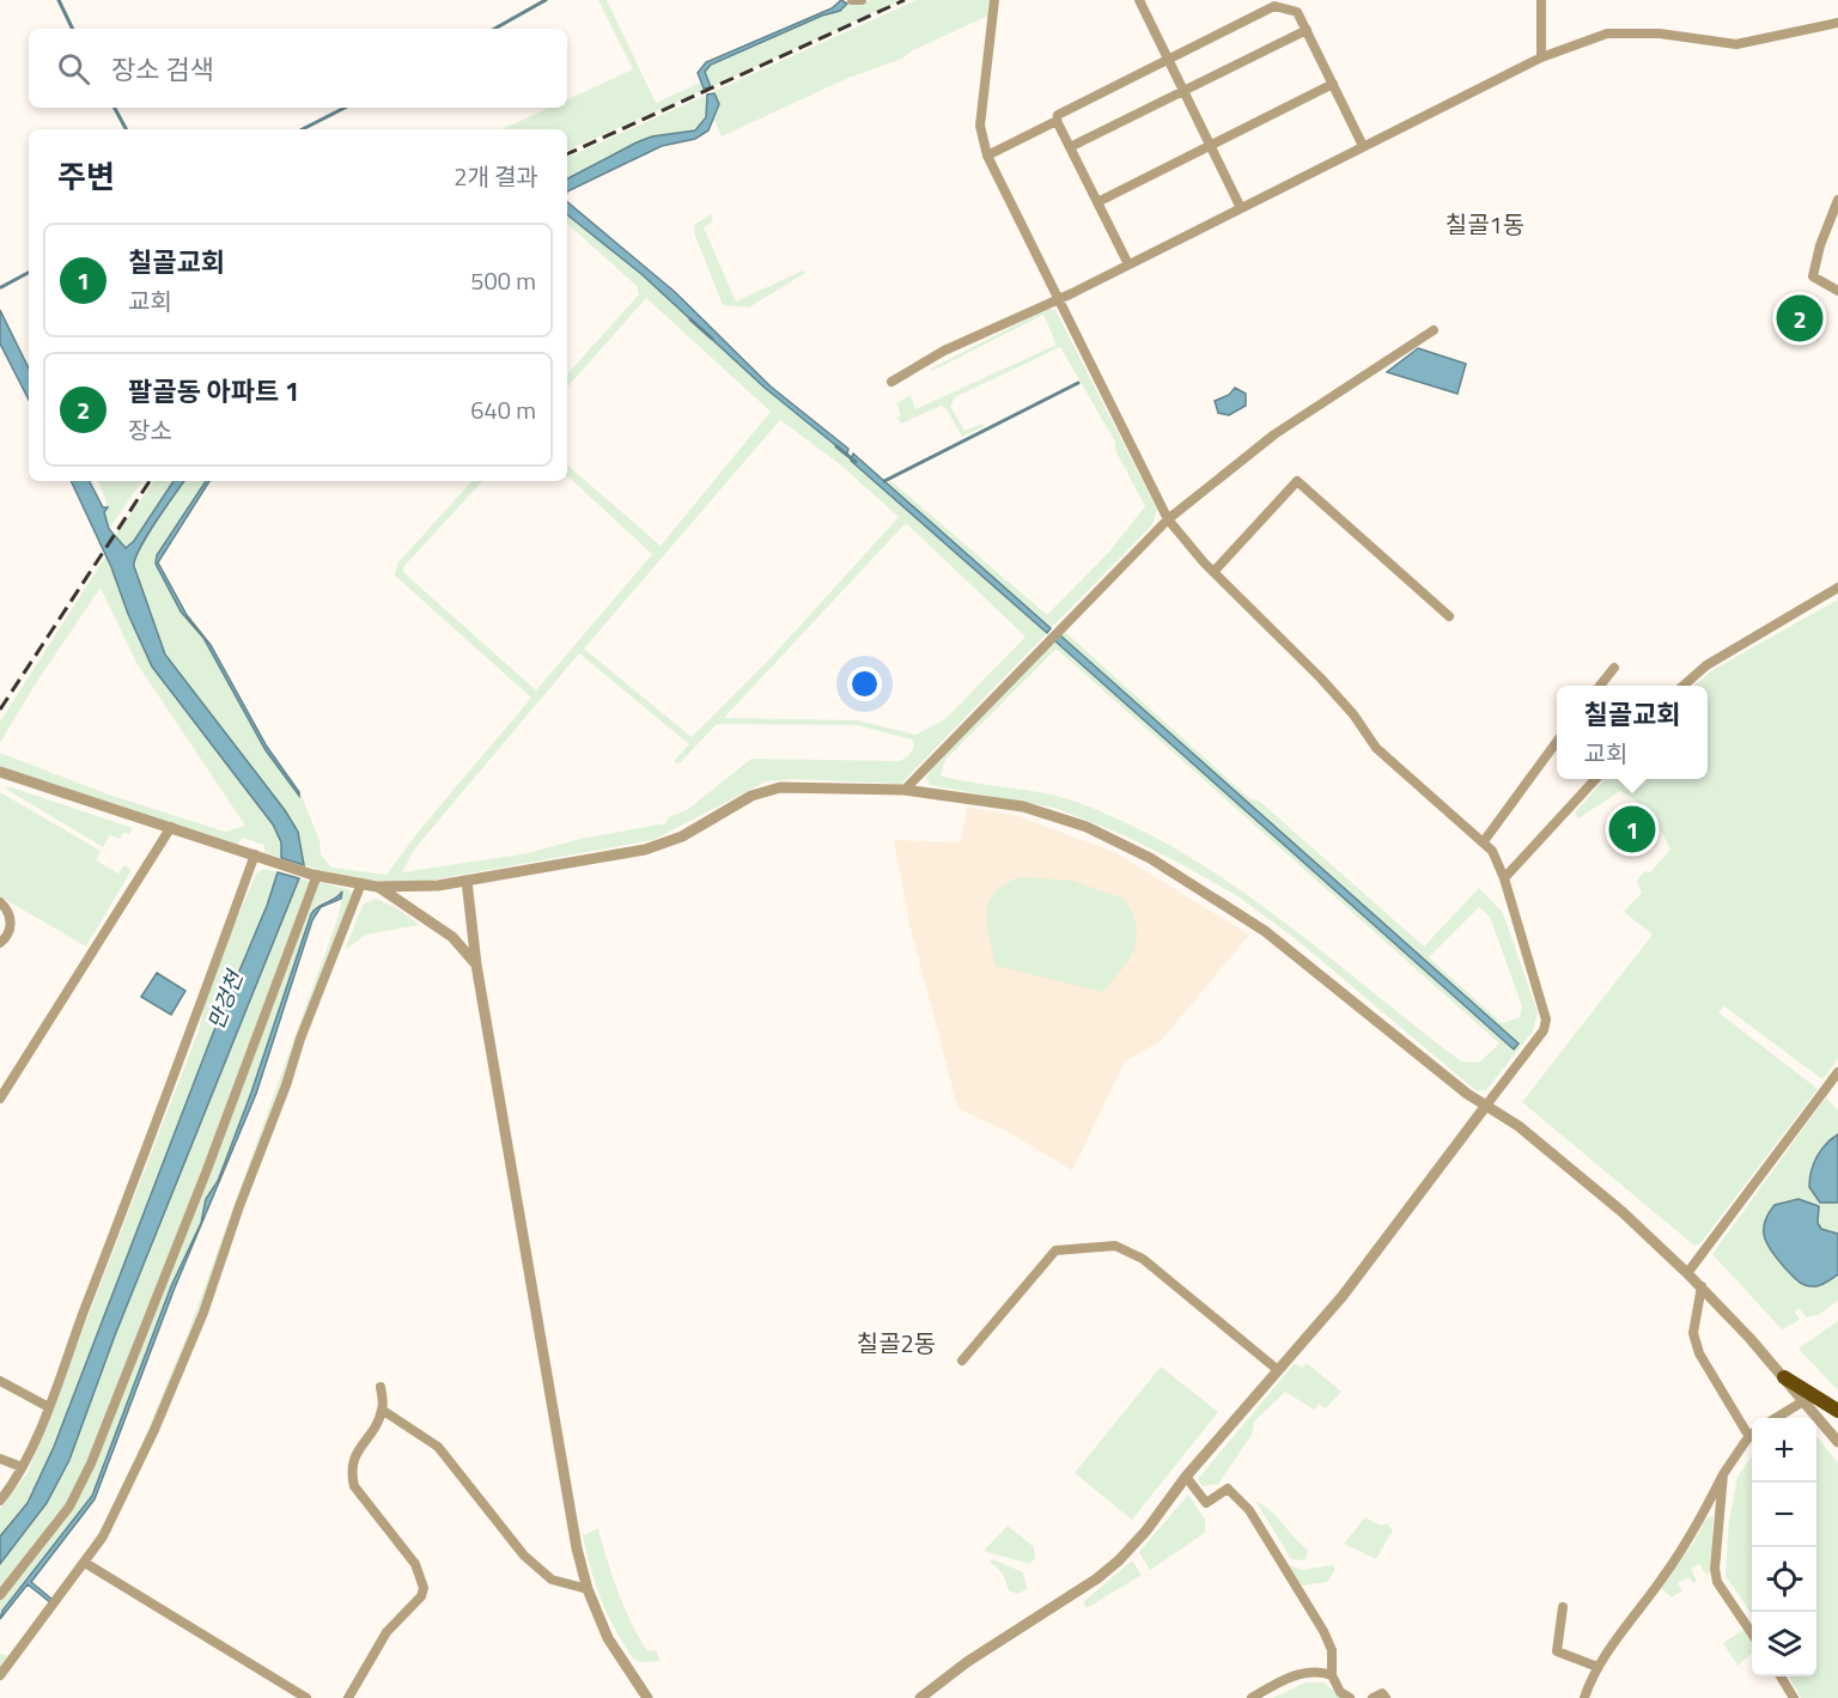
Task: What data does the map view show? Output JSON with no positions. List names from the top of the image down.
{
  "districts": ["칠골1동", "칠골2동"],
  "water": ["만겅천"],
  "page": {
    "search": "장소 검색",
    "heading": ["주변", "2개 결과"],
    "list": [
      {
        "mark": "1",
        "name": "칠골교회",
        "note": "교회",
        "value": "500 m"
      },
      {
        "mark": "2",
        "name": "팔골동 아파트 1",
        "note": "장소",
        "value": "640 m"
      }
    ],
    "pins": ["2", "1"],
    "popup": ["칠골교회", "교회"],
    "map_buttons": ["+", "−"]
  }
}
